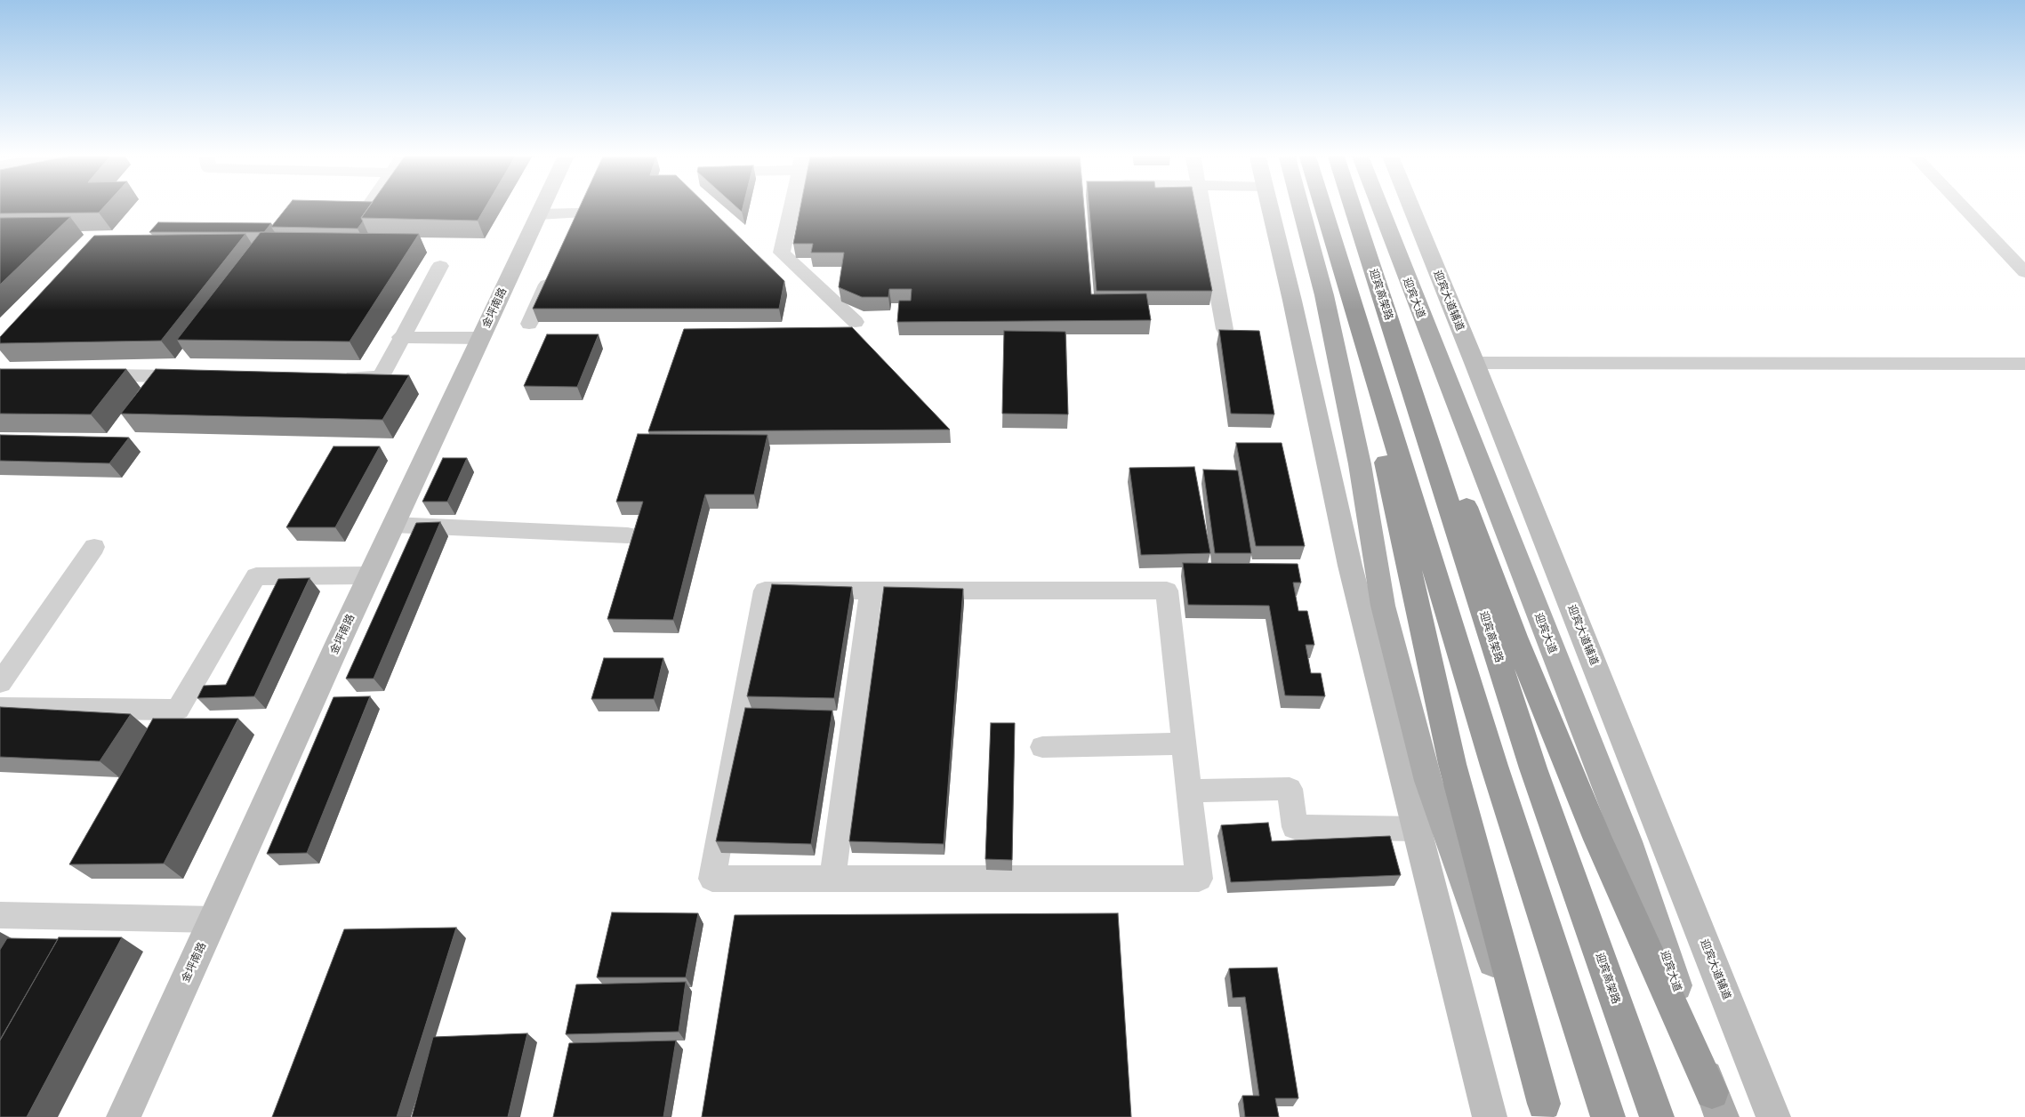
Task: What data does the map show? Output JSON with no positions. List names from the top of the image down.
{
  "streets": {
    "highway": ["迎宾高架路"],
    "main road": ["迎宾大道"],
    "street": ["迎宾大道辅道", "金坪南路"]
  }
}
